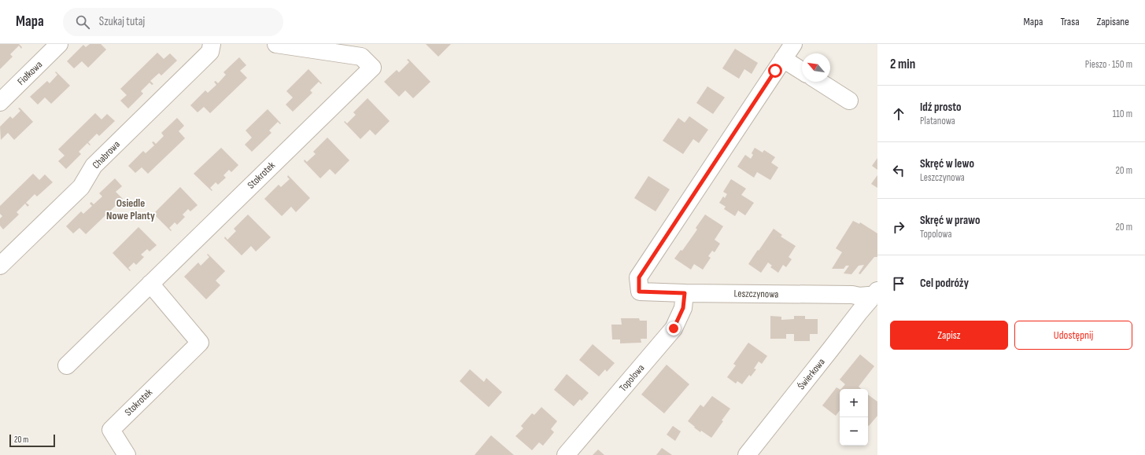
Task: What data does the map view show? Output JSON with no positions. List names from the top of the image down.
{
  "streets": {
    "street": [
      "Fiołkowa",
      "Chabrowa",
      "Stokrotek",
      "Leszczynowa",
      "Świerkowa",
      "Topolowa"
    ]
  },
  "crossings": [
    ["Leszczynowa", "Świerkowa"],
    ["Leszczynowa", "Topolowa"]
  ],
  "districts": ["Osiedle Nowe Planty"],
  "scale_bar": "20 m",
  "north": "top left",
  "page": {
    "header": "Mapa",
    "search": "Szukaj tutaj",
    "nav": ["Mapa", "Trasa", "Zapisane"],
    "heading": ["2 min", "Pieszo · 150 m"],
    "list": [
      ["Idź prosto", "Platanowa", "110 m"],
      ["Skręć w lewo", "Leszczynowa", "20 m"],
      ["Skręć w prawo", "Topolowa", "20 m"],
      "Cel podróży"
    ],
    "buttons": ["Zapisz", "Udostępnij"],
    "map_buttons": ["+", "−"],
    "scale": "20 m"
  }
}
